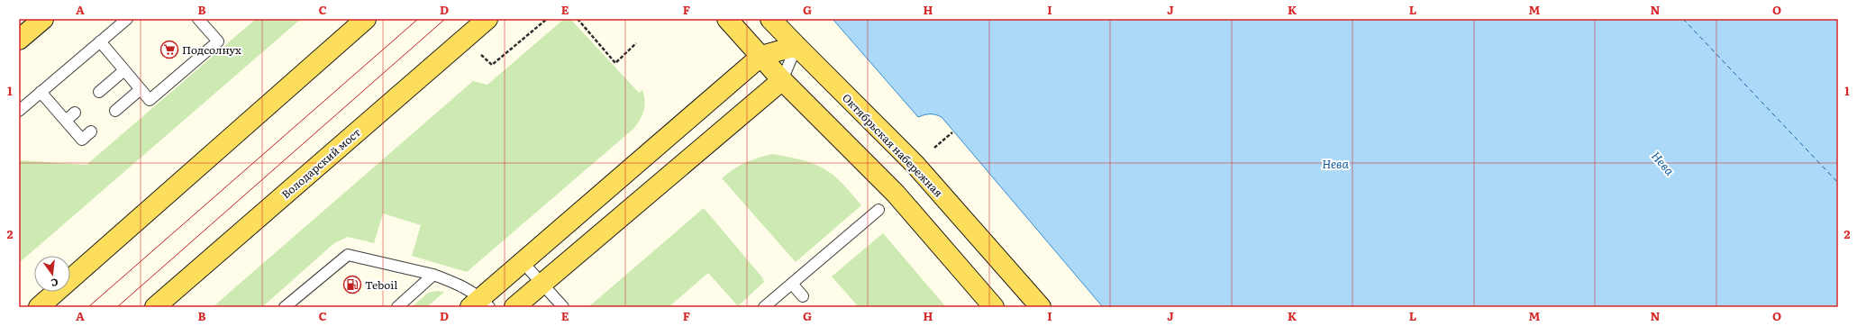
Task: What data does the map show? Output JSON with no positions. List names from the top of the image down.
{
  "streets": {
    "main road": ["Октябрьская набережная", "Володарский мост"]
  },
  "water": ["Нева"],
  "places": {
    "supermarket": ["Подсолнух"],
    "fuel station": ["Teboil"]
  },
  "north": "bottom",
  "grid": {
    "columns": [
      "A",
      "B",
      "C",
      "D",
      "E",
      "F",
      "G",
      "H",
      "I",
      "J",
      "K",
      "L",
      "M",
      "N",
      "O"
    ],
    "rows": ["1", "2"]
  }
}
